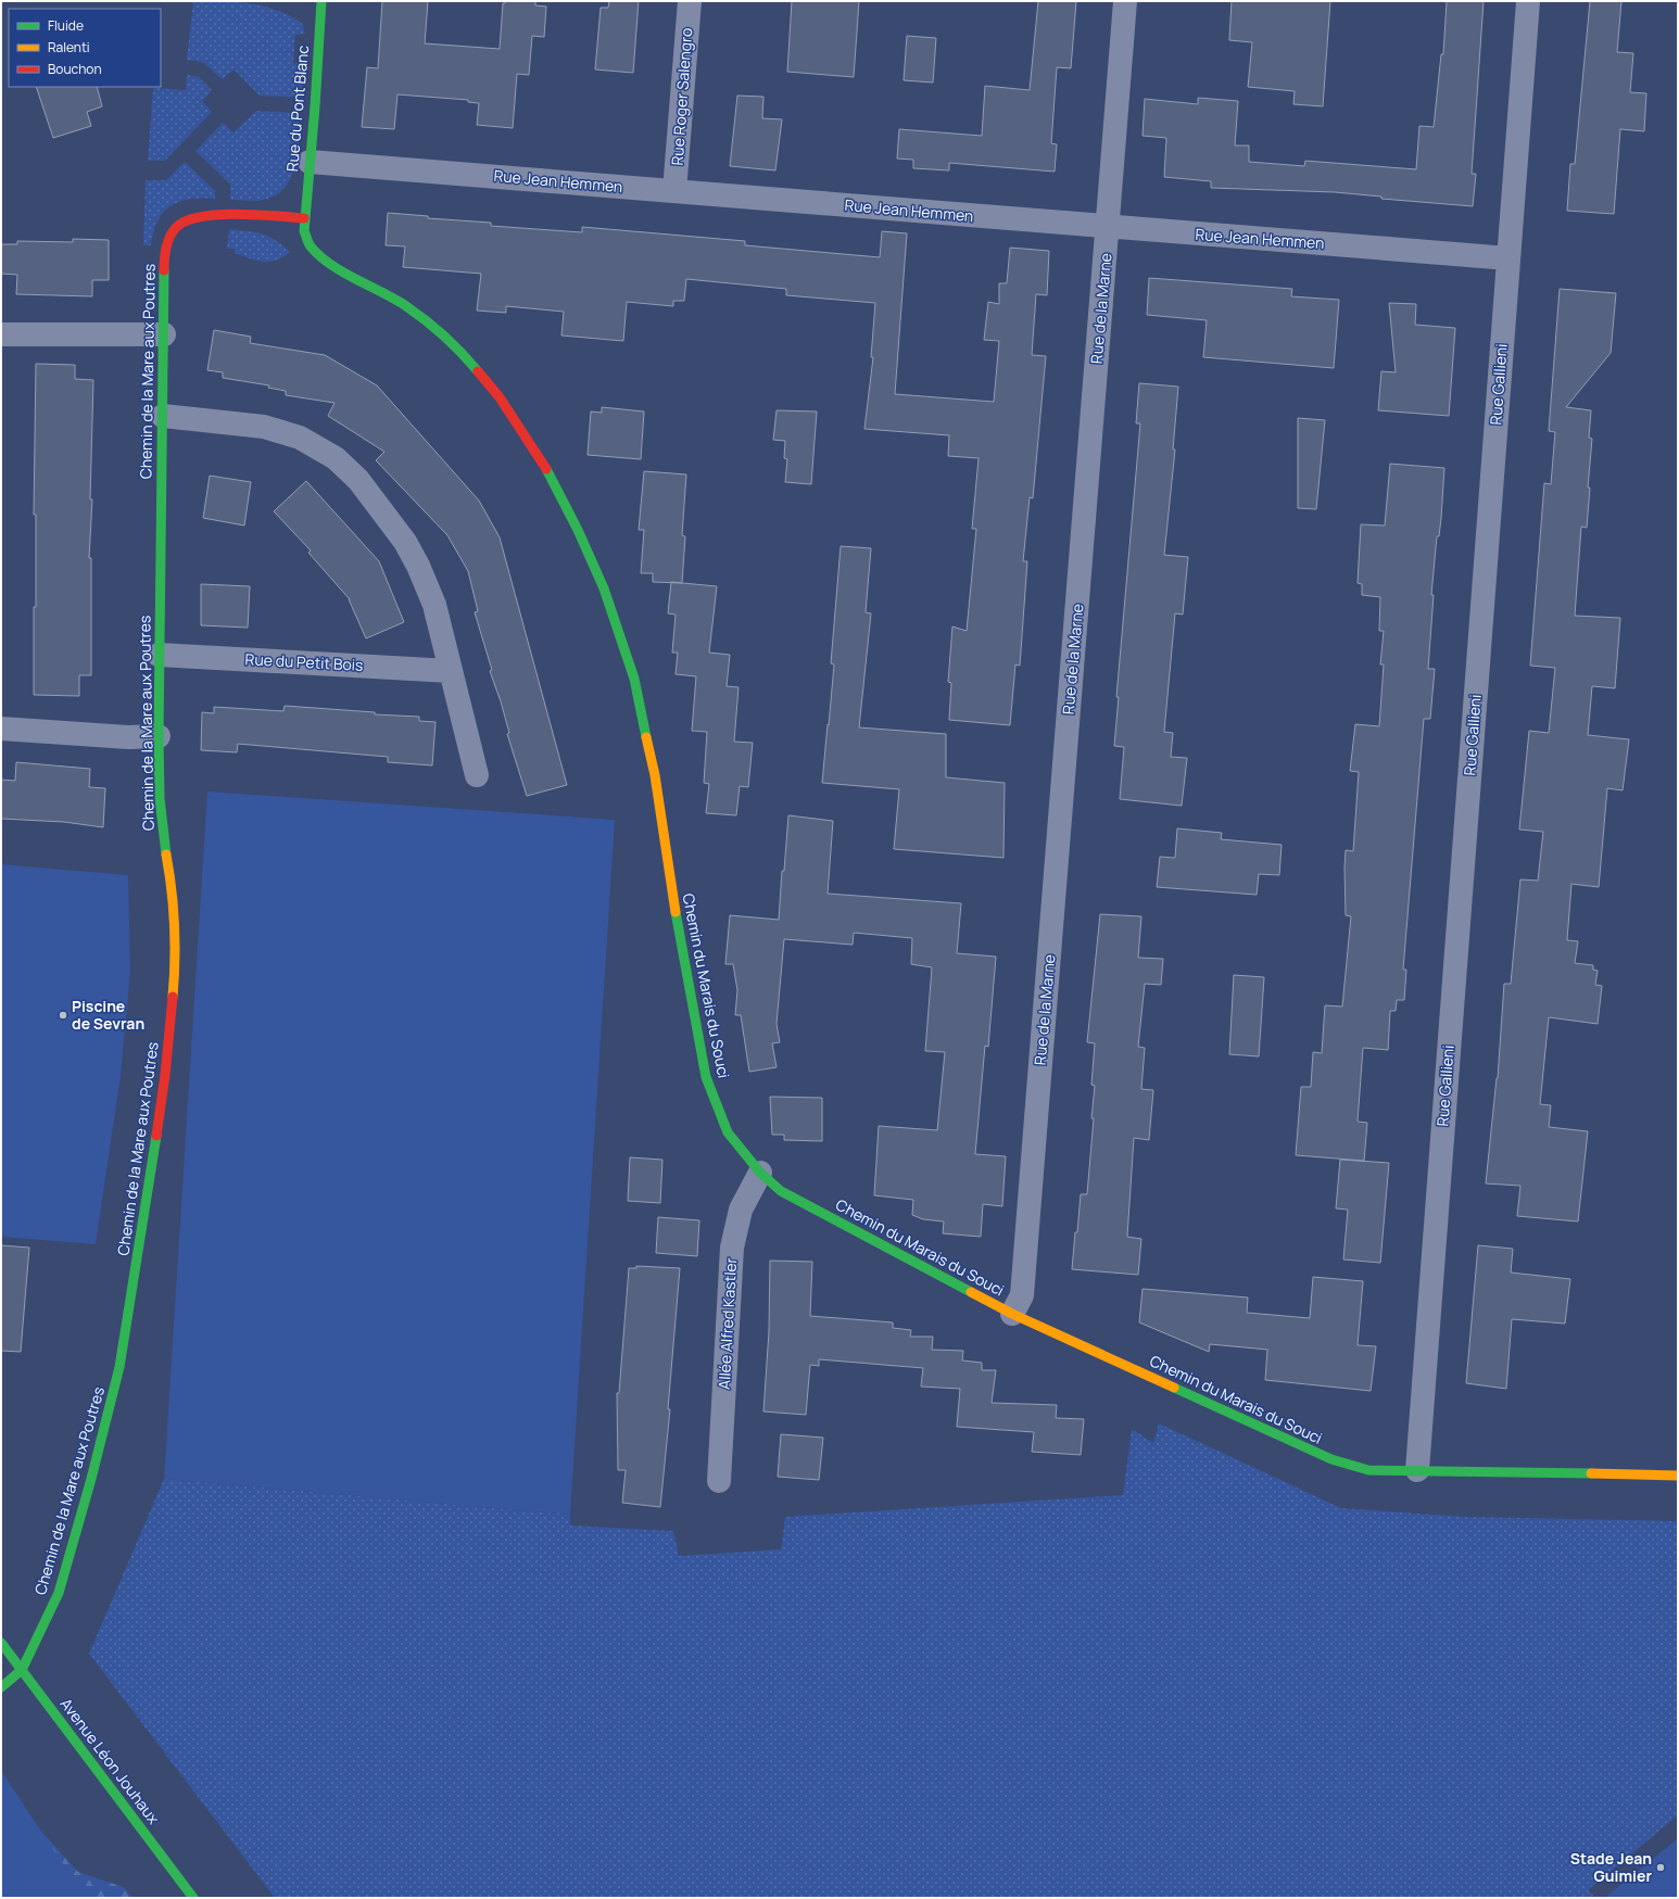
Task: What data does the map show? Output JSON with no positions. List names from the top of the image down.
{
  "streets": {
    "street": [
      "Rue Roger Salengro",
      "Rue du Pont Blanc",
      "Rue Jean Hemmen",
      "Rue de la Marne",
      "Chemin de la Mare aux Poutres",
      "Rue Gallieni",
      "Rue du Petit Bois",
      "Chemin du Marais du Souci",
      "Allée Alfred Kastler",
      "Avenue Léon Jouhaux"
    ]
  },
  "crossings": [
    ["Rue Roger Salengro", "Rue Jean Hemmen"],
    ["Rue du Pont Blanc", "Rue Jean Hemmen"],
    ["Rue du Pont Blanc", "Chemin de la Mare aux Poutres"],
    ["Rue du Pont Blanc", "Chemin du Marais du Souci"],
    ["Rue Jean Hemmen", "Rue de la Marne"],
    ["Rue Jean Hemmen", "Rue Gallieni"],
    ["Rue de la Marne", "Chemin du Marais du Souci"],
    ["Chemin de la Mare aux Poutres", "Rue du Petit Bois"],
    ["Chemin de la Mare aux Poutres", "Chemin du Marais du Souci"],
    ["Chemin de la Mare aux Poutres", "Avenue Léon Jouhaux"],
    ["Rue Gallieni", "Chemin du Marais du Souci"],
    ["Chemin du Marais du Souci", "Allée Alfred Kastler"]
  ],
  "places": ["Piscine de Sevran", "Stade Jean Guimier"],
  "legend": ["Fluide", "Ralenti", "Bouchon"]
}
